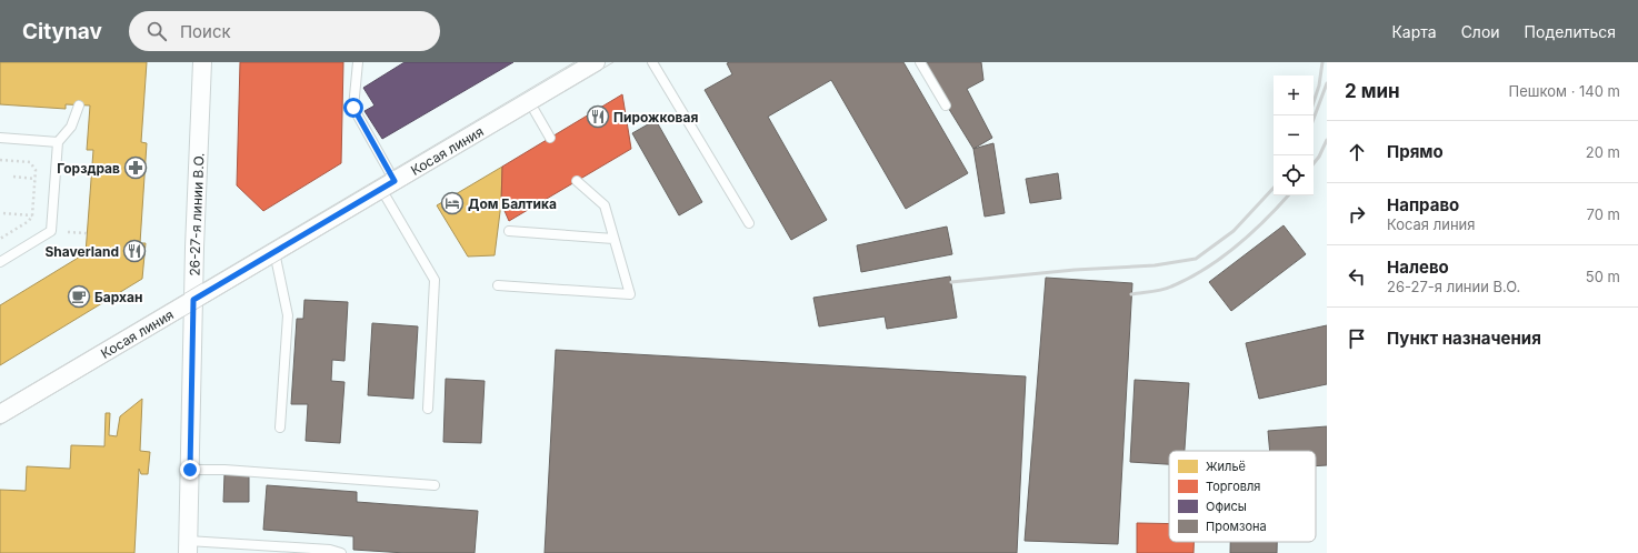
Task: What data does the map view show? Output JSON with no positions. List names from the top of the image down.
{
  "streets": {
    "street": ["Косая линия", "26-27-я линии В.О."]
  },
  "crossings": [
    ["Косая линия", "26-27-я линии В.О."]
  ],
  "places": {
    "restaurant": ["Пирожковая", "Shaverland"],
    "pharmacy": ["Горздрав"],
    "hotel": ["Дом Балтика"],
    "cafe": ["Бархан"]
  },
  "legend": [
    "Жильё",
    "Торговля",
    "Офисы",
    "Промзона"
  ],
  "page": {
    "header": "Citynav",
    "search": "Поиск",
    "nav": ["Карта", "Слои", "Поделиться"],
    "heading": ["2 мин", "Пешком · 140 m"],
    "map_buttons": ["+", "−"],
    "list": [
      ["Прямо", "20 m"],
      ["Направо", "Косая линия", "70 m"],
      ["Налево", "26-27-я линии В.О.", "50 m"],
      "Пункт назначения"
    ]
  }
}
